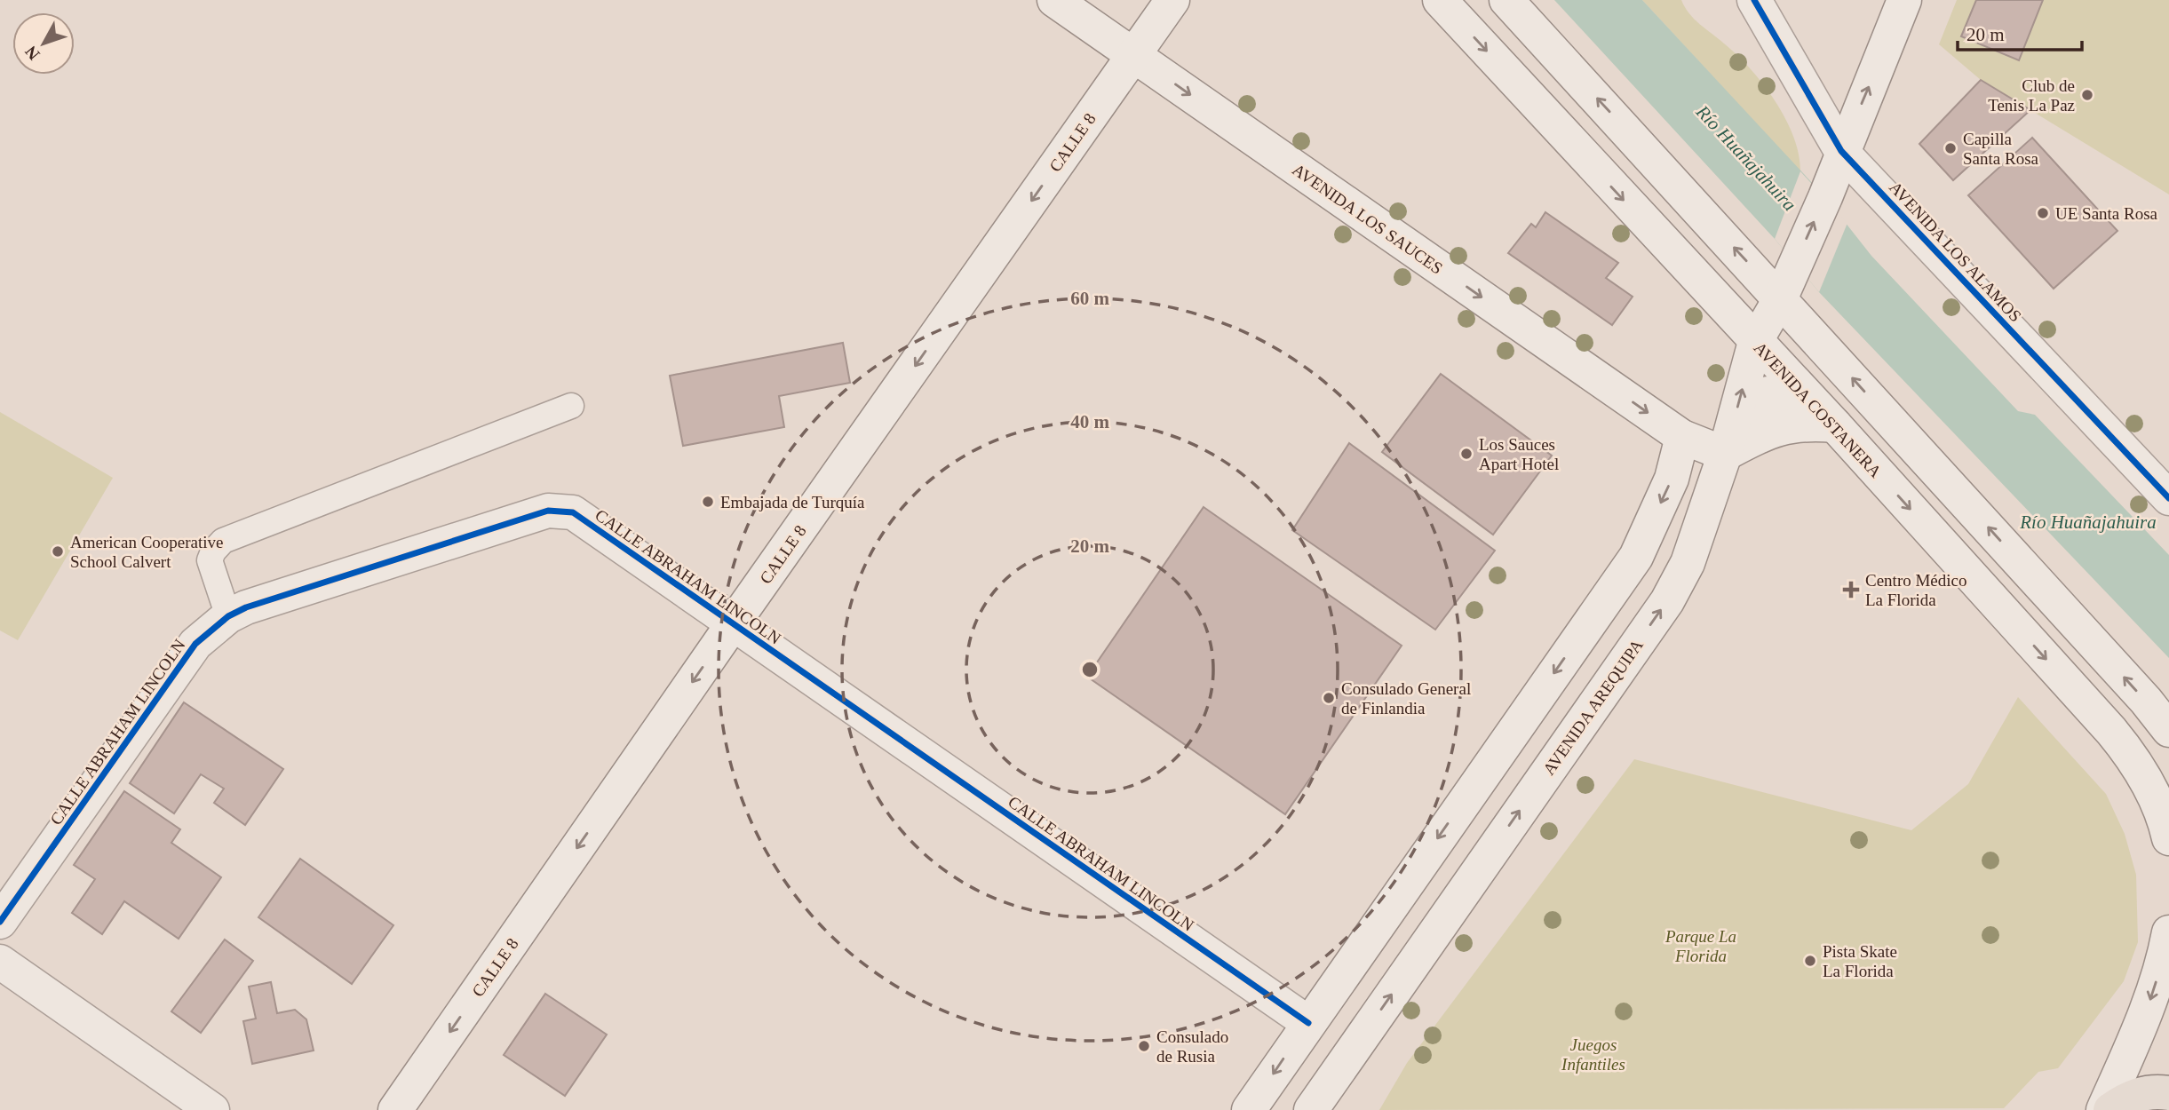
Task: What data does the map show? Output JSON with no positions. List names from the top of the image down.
{
  "streets": {
    "main road": [
      "CALLE 8",
      "AVENIDA LOS SAUCES",
      "AVENIDA LOS ALAMOS",
      "AVENIDA COSTANERA",
      "CALLE ABRAHAM LINCOLN",
      "AVENIDA AREQUIPA"
    ]
  },
  "crossings": [
    ["CALLE 8", "AVENIDA LOS SAUCES"],
    ["CALLE 8", "CALLE ABRAHAM LINCOLN"],
    ["AVENIDA LOS SAUCES", "AVENIDA AREQUIPA"],
    ["AVENIDA LOS ALAMOS", "AVENIDA AREQUIPA"],
    ["AVENIDA COSTANERA", "AVENIDA AREQUIPA"],
    ["CALLE ABRAHAM LINCOLN", "AVENIDA AREQUIPA"]
  ],
  "one_way": ["CALLE 8"],
  "water": ["Río Huañajahuira"],
  "parks": ["Parque La Florida", "Juegos Infantiles"],
  "places": {
    "other": [
      "Club de Tenis La Paz",
      "Capilla Santa Rosa",
      "UE Santa Rosa",
      "Los Sauces Apart Hotel",
      "Embajada de Turquía",
      "American Cooperative School Calvert",
      "Consulado General de Finlandia",
      "Pista Skate La Florida",
      "Consulado de Rusia"
    ],
    "health": ["Centro Médico La Florida"]
  },
  "scale_bar": "20 m",
  "north": "bottom left",
  "rings": ["60 m", "40 m", "20 m"]
}
